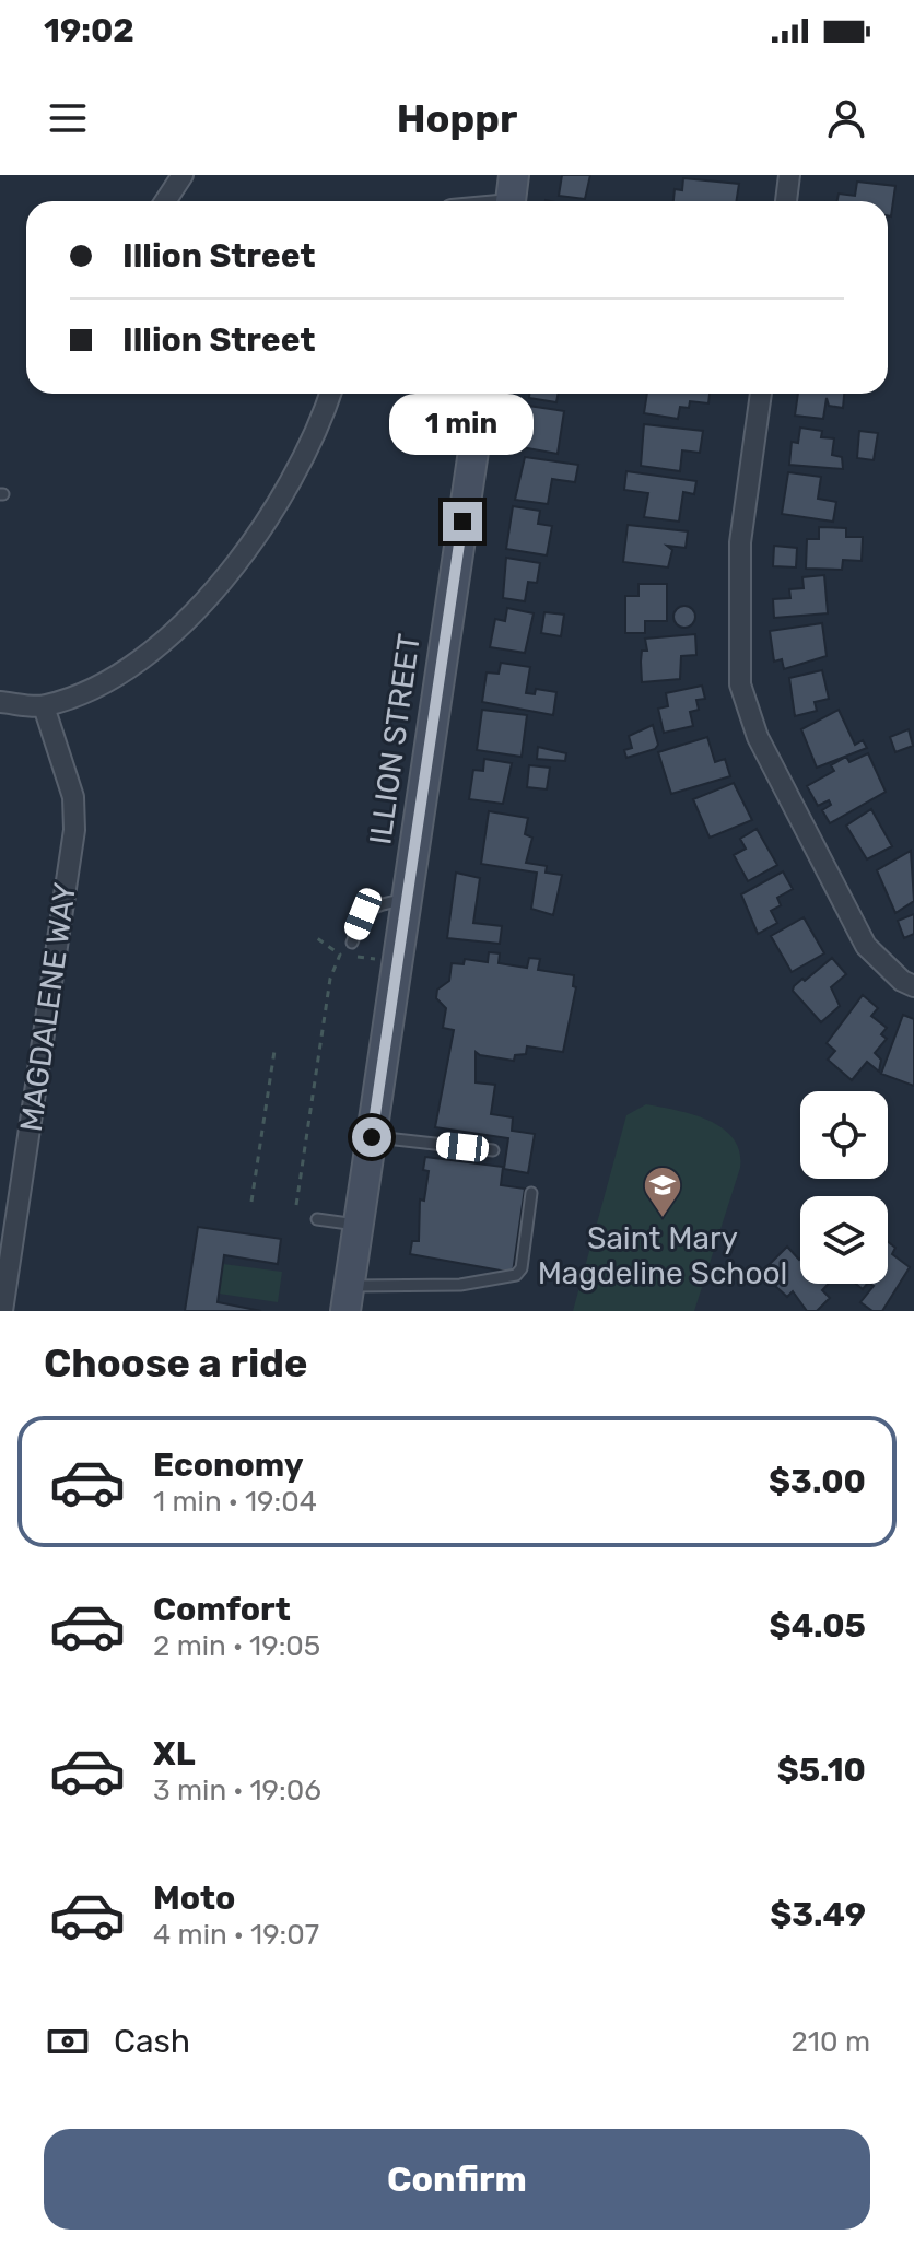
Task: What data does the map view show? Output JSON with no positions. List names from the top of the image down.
{
  "streets": {
    "street": ["ILLION STREET", "MAGDALENE WAY"]
  },
  "places": {
    "school or university": ["Saint Mary Magdeline School"]
  },
  "page": {
    "status": "19:02",
    "header": "Hoppr",
    "banner": ["Illion Street", "Illion Street"],
    "bubble": "1 min",
    "heading": "Choose a ride",
    "list": [
      {
        "name": "Economy",
        "note": "1 min · 19:04",
        "value": "$3.00"
      },
      {
        "name": "Comfort",
        "note": "2 min · 19:05",
        "value": "$4.05"
      },
      {
        "name": "XL",
        "note": "3 min · 19:06",
        "value": "$5.10"
      },
      {
        "name": "Moto",
        "note": "4 min · 19:07",
        "value": "$3.49"
      }
    ],
    "pay": ["Cash", "210 m"],
    "buttons": "Confirm"
  }
}
